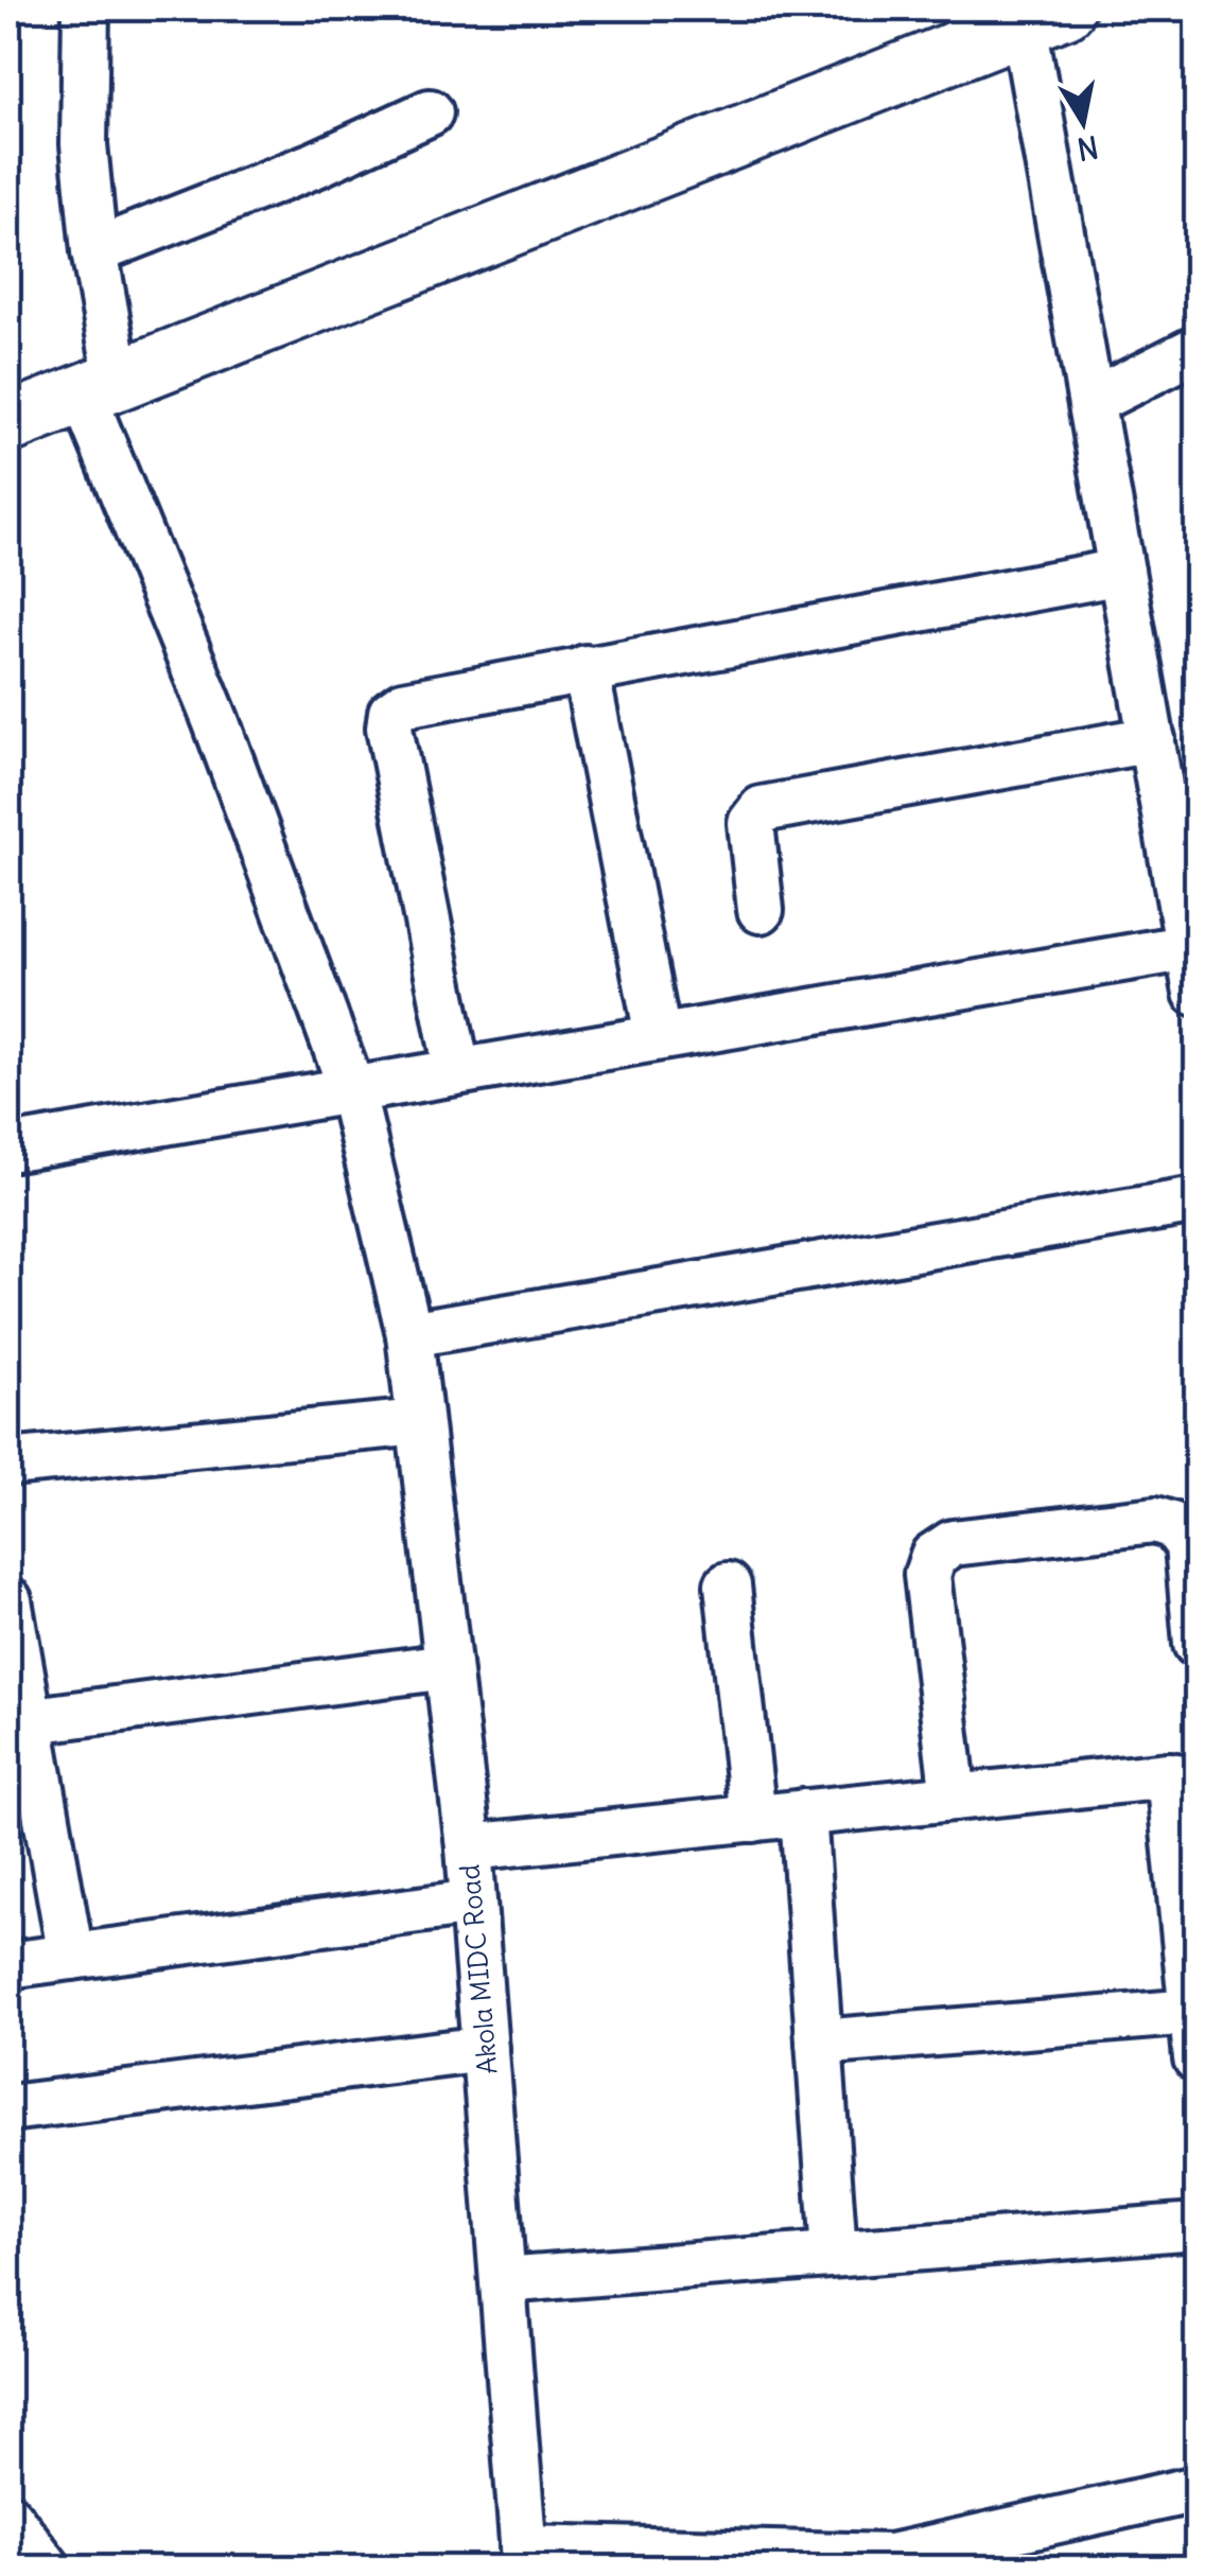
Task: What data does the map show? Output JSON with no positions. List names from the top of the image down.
{
  "streets": {
    "street": ["Akola MIDC Road"]
  },
  "north": "bottom"
}
